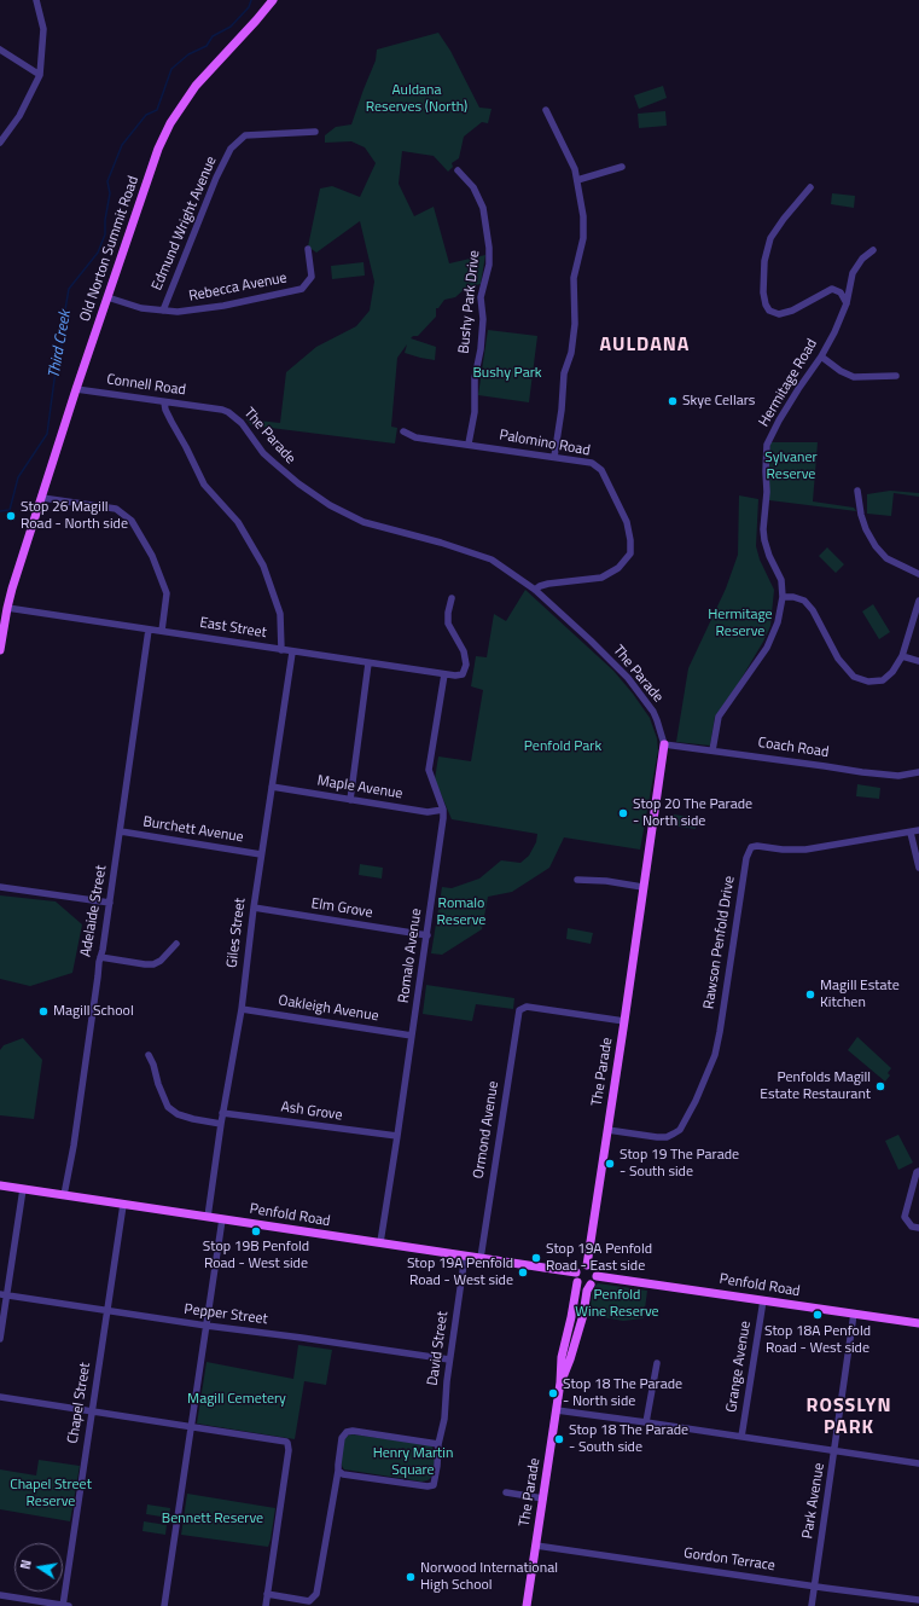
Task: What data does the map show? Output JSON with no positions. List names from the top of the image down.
{
  "streets": {
    "main road": ["Old Norton Summit Road", "The Parade", "Penfold Road"],
    "street": [
      "Edmund Wright Avenue",
      "Rebecca Avenue",
      "Bushy Park Drive",
      "Hermitage Road",
      "Connell Road",
      "Palomino Road",
      "East Street",
      "Coach Road",
      "Maple Avenue",
      "Burchett Avenue",
      "Elm Grove",
      "Adelaide Street",
      "Giles Street",
      "Rawson Penfold Drive",
      "Romalo Avenue",
      "Oakleigh Avenue",
      "Ash Grove",
      "Ormond Avenue",
      "Pepper Street",
      "David Street",
      "Grange Avenue",
      "Chapel Street",
      "Park Avenue",
      "Gordon Terrace"
    ]
  },
  "crossings": [
    ["Edmund Wright Avenue", "Rebecca Avenue"],
    ["Old Norton Summit Road", "Rebecca Avenue"],
    ["Old Norton Summit Road", "Connell Road"],
    ["Old Norton Summit Road", "East Street"],
    ["Bushy Park Drive", "Palomino Road"],
    ["Hermitage Road", "Coach Road"],
    ["Connell Road", "The Parade"],
    ["The Parade", "Palomino Road"],
    ["The Parade", "Coach Road"],
    ["The Parade", "Rawson Penfold Drive"],
    ["The Parade", "Ormond Avenue"],
    ["The Parade", "Penfold Road"],
    ["The Parade", "Gordon Terrace"],
    ["East Street", "Adelaide Street"],
    ["East Street", "Giles Street"],
    ["East Street", "Romalo Avenue"],
    ["Maple Avenue", "Giles Street"],
    ["Maple Avenue", "Romalo Avenue"],
    ["Burchett Avenue", "Adelaide Street"],
    ["Burchett Avenue", "Giles Street"],
    ["Elm Grove", "Giles Street"],
    ["Elm Grove", "Romalo Avenue"],
    ["Adelaide Street", "Penfold Road"],
    ["Giles Street", "Oakleigh Avenue"],
    ["Giles Street", "Ash Grove"],
    ["Giles Street", "Penfold Road"],
    ["Romalo Avenue", "Oakleigh Avenue"],
    ["Romalo Avenue", "Ash Grove"],
    ["Romalo Avenue", "Penfold Road"],
    ["Ormond Avenue", "Penfold Road"],
    ["Penfold Road", "David Street"],
    ["Penfold Road", "Grange Avenue"],
    ["Penfold Road", "Chapel Street"],
    ["Penfold Road", "Park Avenue"],
    ["Pepper Street", "David Street"],
    ["Pepper Street", "Chapel Street"],
    ["Park Avenue", "Gordon Terrace"]
  ],
  "districts": ["AULDANA", "ROSSLYN PARK"],
  "water": ["Third Creek"],
  "parks": [
    "Auldana Reserves (North)",
    "Bushy Park",
    "Sylvaner Reserve",
    "Hermitage Reserve",
    "Penfold Park",
    "Romalo Reserve",
    "Penfold Wine Reserve",
    "Magill Cemetery",
    "Henry Martin Square",
    "Chapel Street Reserve",
    "Bennett Reserve"
  ],
  "places": [
    "Skye Cellars",
    "Stop 26 Magill Road - North side",
    "Stop 20 The Parade - North side",
    "Magill Estate Kitchen",
    "Magill School",
    "Penfolds Magill Estate Restaurant",
    "Stop 19 The Parade - South side",
    "Stop 19B Penfold Road - West side",
    "Stop 19A Penfold Road - East side",
    "Stop 19A Penfold Road - West side",
    "Stop 18A Penfold Road - West side",
    "Stop 18 The Parade - North side",
    "Stop 18 The Parade - South side",
    "Norwood International High School"
  ],
  "north": "left"
}
